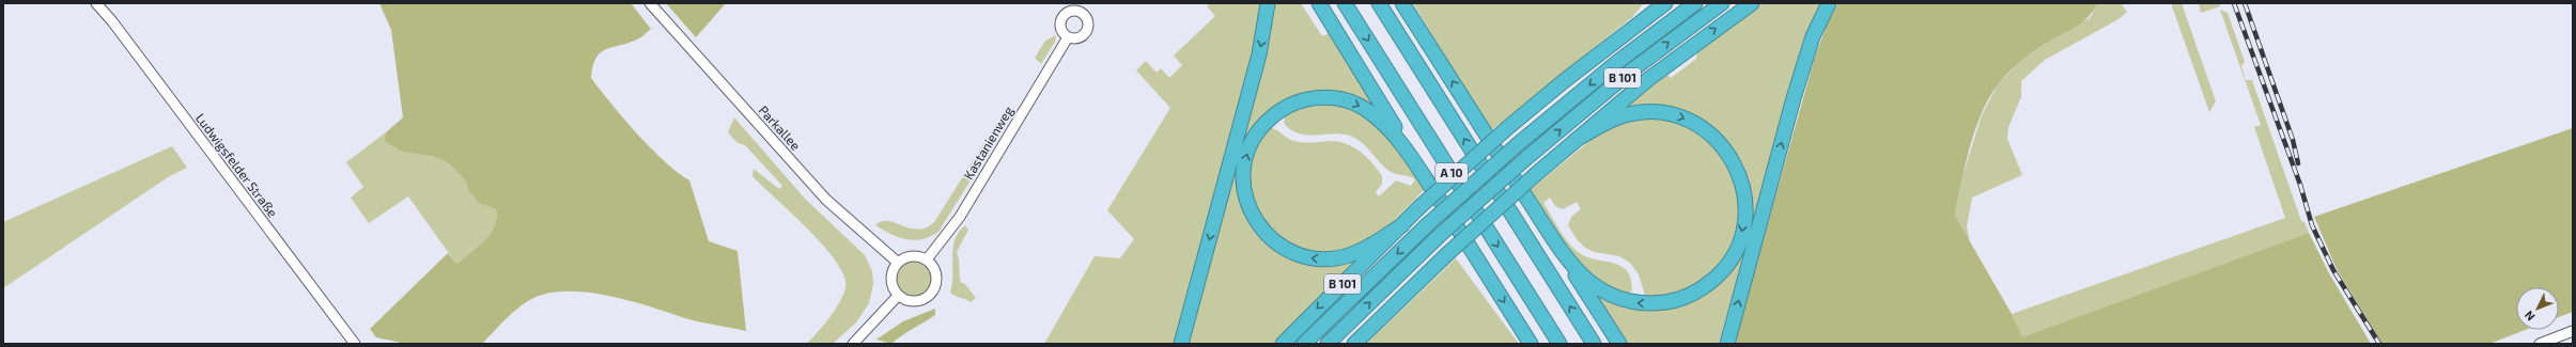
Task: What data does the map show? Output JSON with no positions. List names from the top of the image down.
{
  "streets": {
    "highway": ["B 101", "A 10"],
    "street": ["Parkallee", "Kastanienweg", "Ludwigsfelder Straße"]
  },
  "crossings": [
    ["Parkallee", "Kastanienweg"]
  ],
  "north": "bottom left"
}
